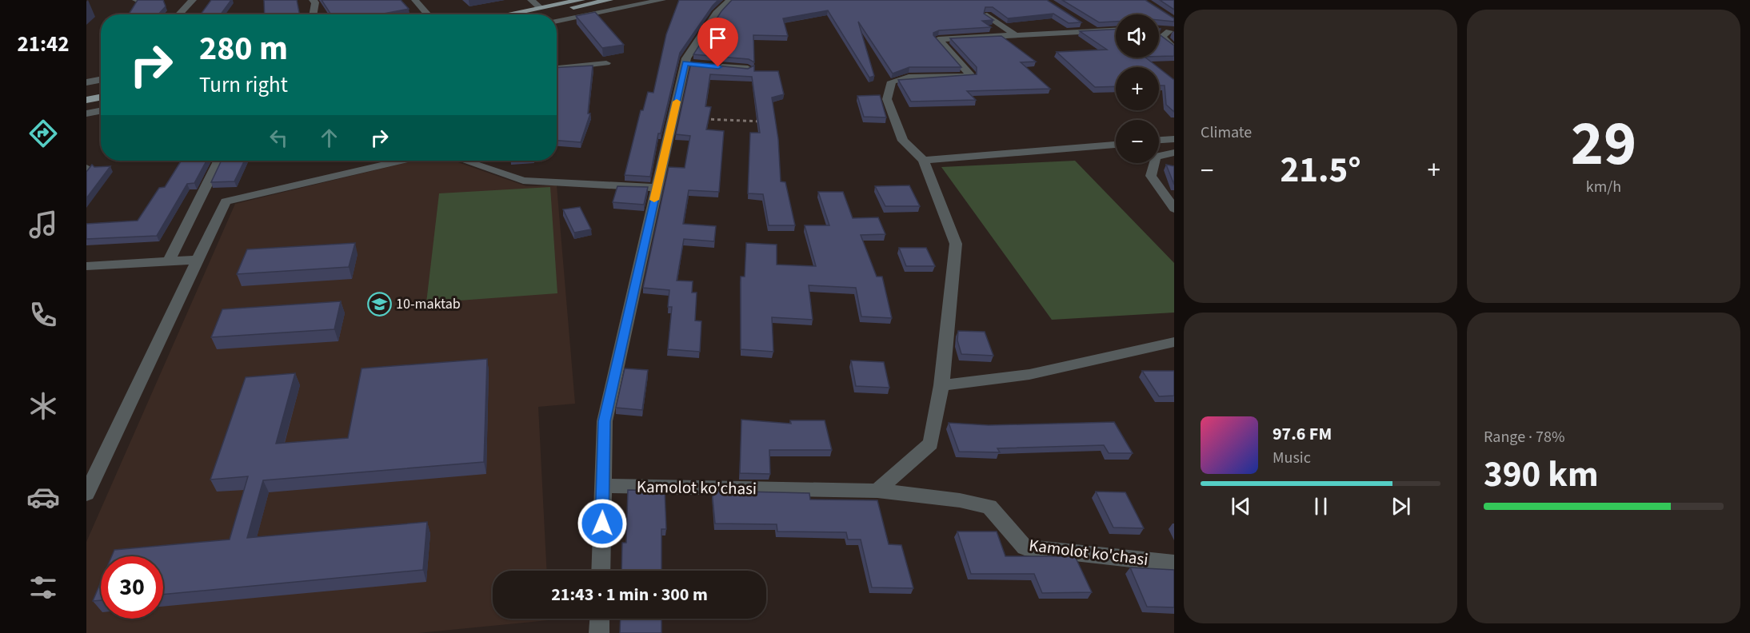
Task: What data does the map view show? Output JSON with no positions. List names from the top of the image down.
{
  "streets": {
    "street": ["Kamolot ko'chasi"]
  },
  "places": {
    "school or university": ["10-maktab"]
  },
  "page": {
    "tabs": "21:42",
    "tile": [
      "Climate",
      ["29", "km/h"],
      ["Range · 78%", "390 km"]
    ],
    "map_buttons": ["+", "−"],
    "turn": ["280 m", "Turn right"],
    "heat": ["−", "21.5°", "+"],
    "song": ["97.6 FM", "Music"],
    "limit": "30",
    "trip": "21:43 · 1 min · 300 m"
  }
}
